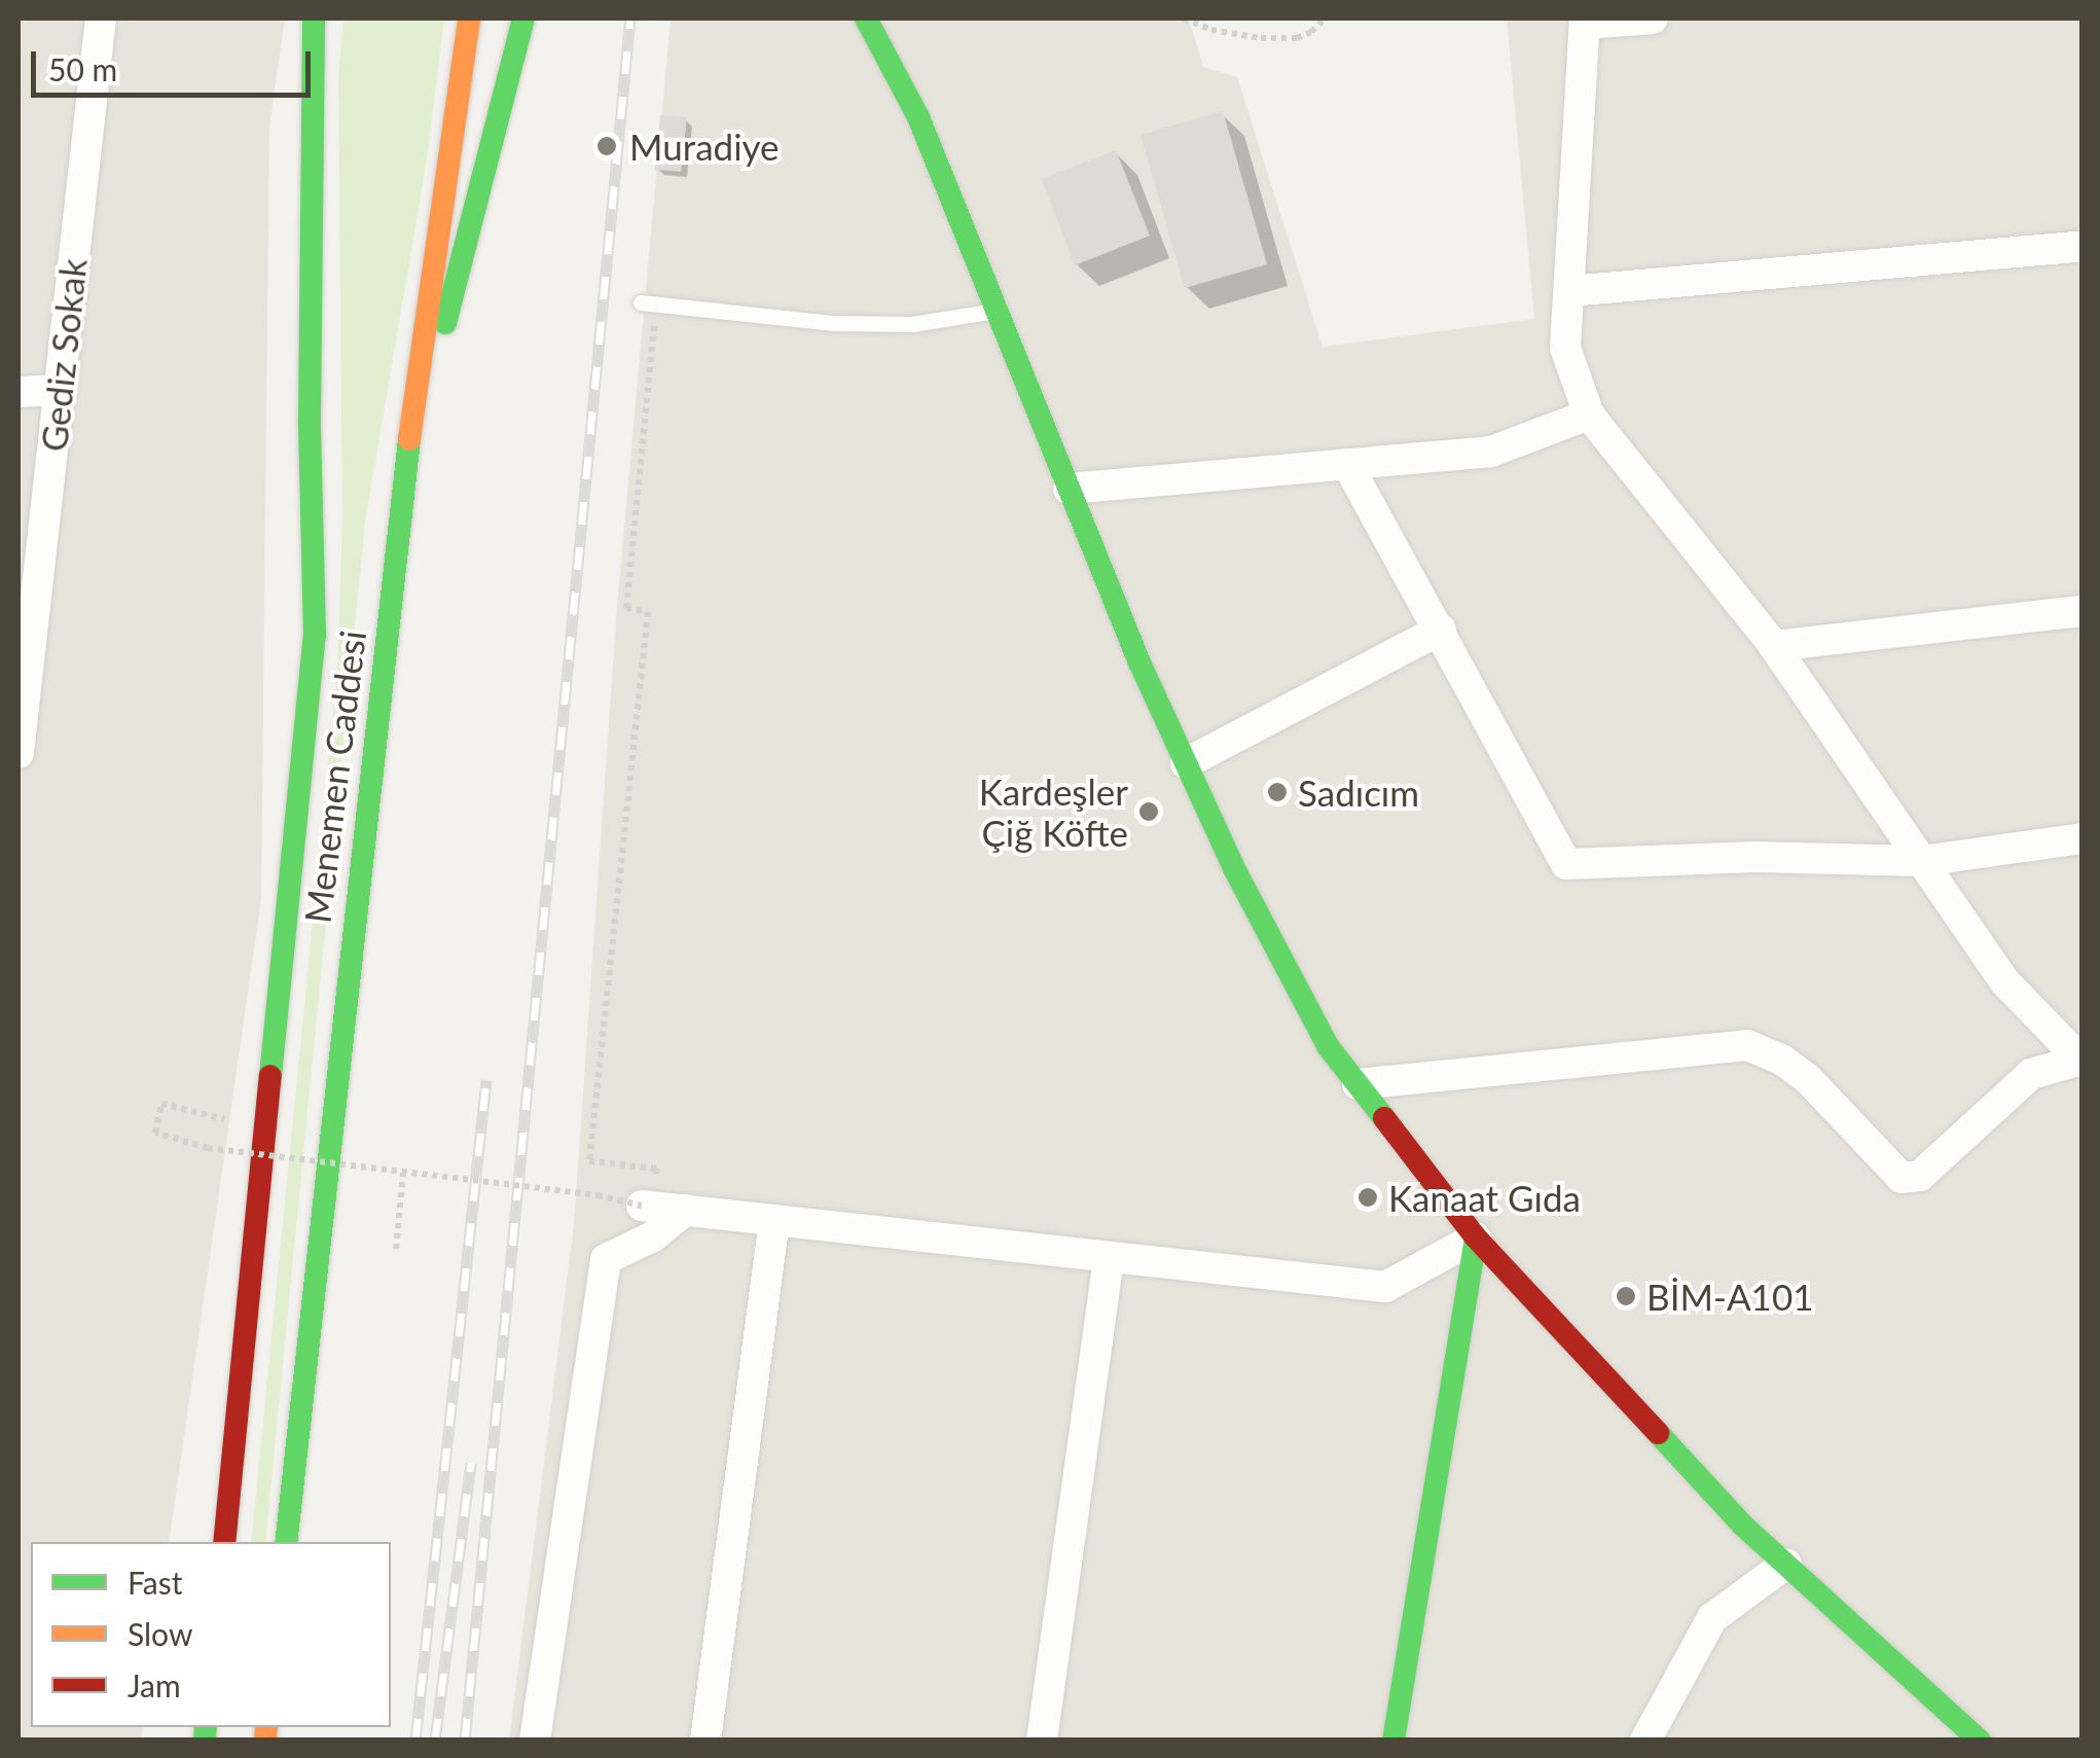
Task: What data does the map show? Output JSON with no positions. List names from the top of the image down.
{
  "streets": {
    "main road": ["Menemen Caddesi"],
    "street": ["Gediz Sokak"]
  },
  "places": [
    "Muradiye",
    "Sadıcım",
    "Kardeşler Çiğ Köfte",
    "Kanaat Gıda",
    "BİM-A101"
  ],
  "legend": ["Fast", "Slow", "Jam"],
  "scale_bar": "50 m"
}
